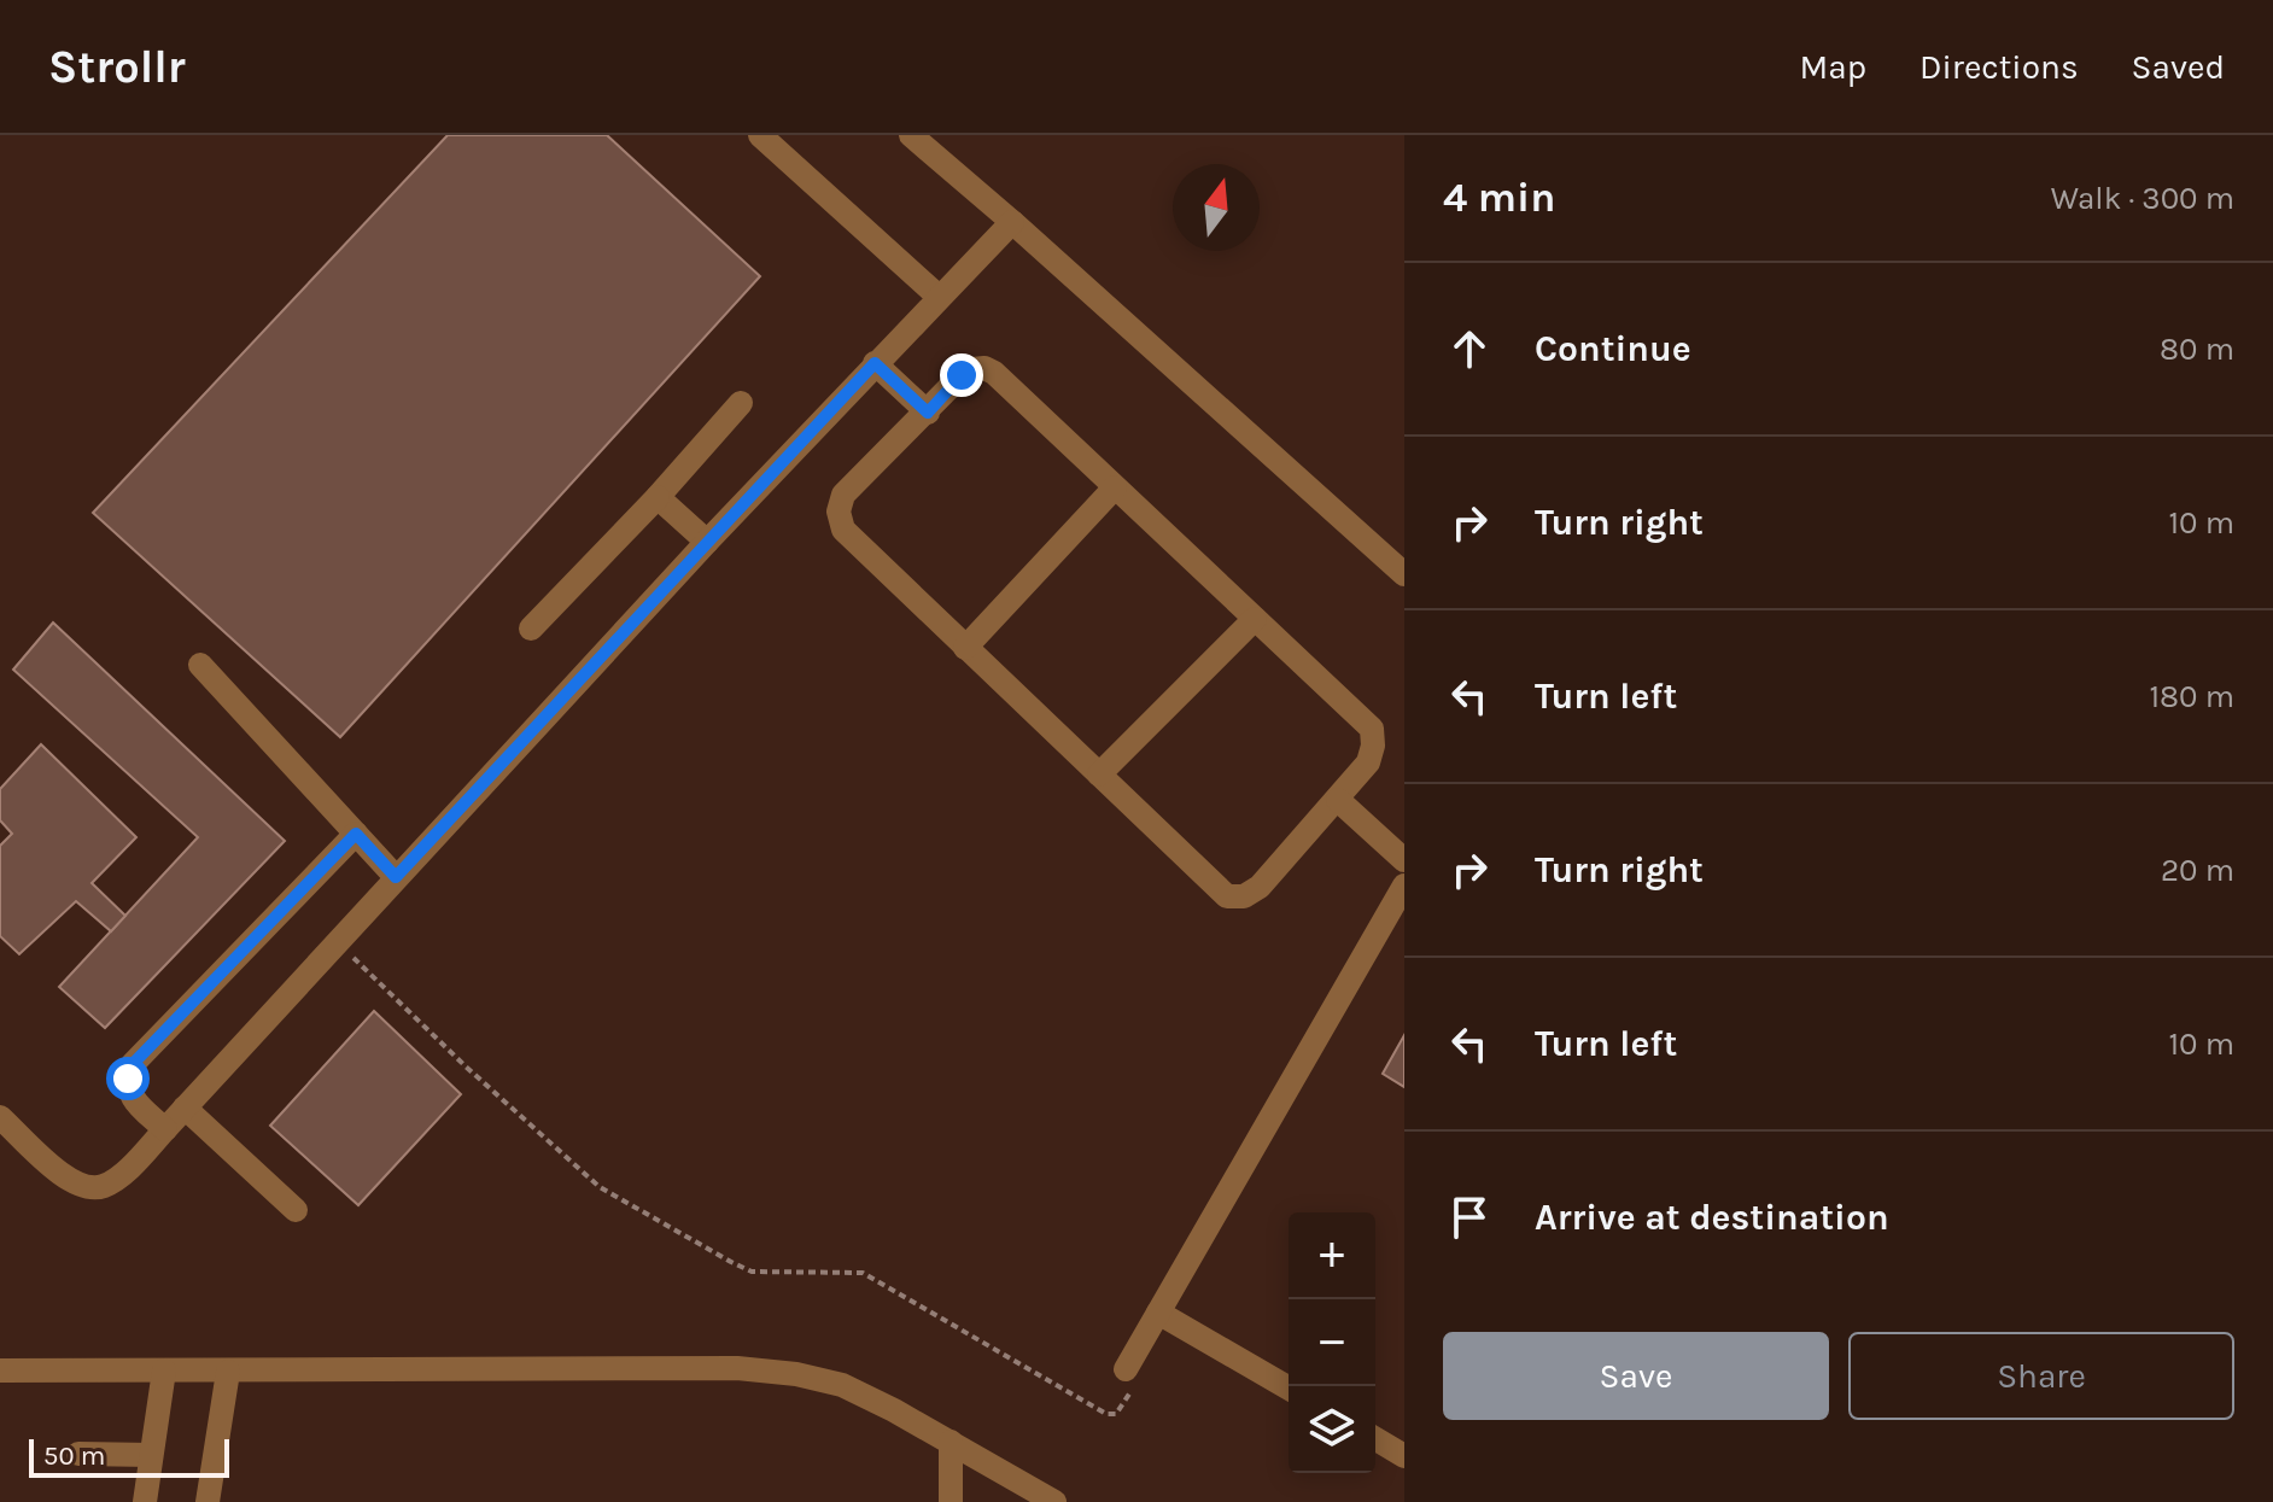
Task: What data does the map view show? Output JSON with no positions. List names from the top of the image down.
{
  "scale_bar": "50 m",
  "north": "top",
  "page": {
    "header": "Strollr",
    "nav": ["Map", "Directions", "Saved"],
    "heading": ["4 min", "Walk · 300 m"],
    "list": [
      ["Continue", "80 m"],
      ["Turn right", "10 m"],
      ["Turn left", "180 m"],
      ["Turn right", "20 m"],
      ["Turn left", "10 m"],
      "Arrive at destination"
    ],
    "map_buttons": ["+", "−"],
    "buttons": ["Save", "Share"],
    "scale": "50 m"
  }
}
